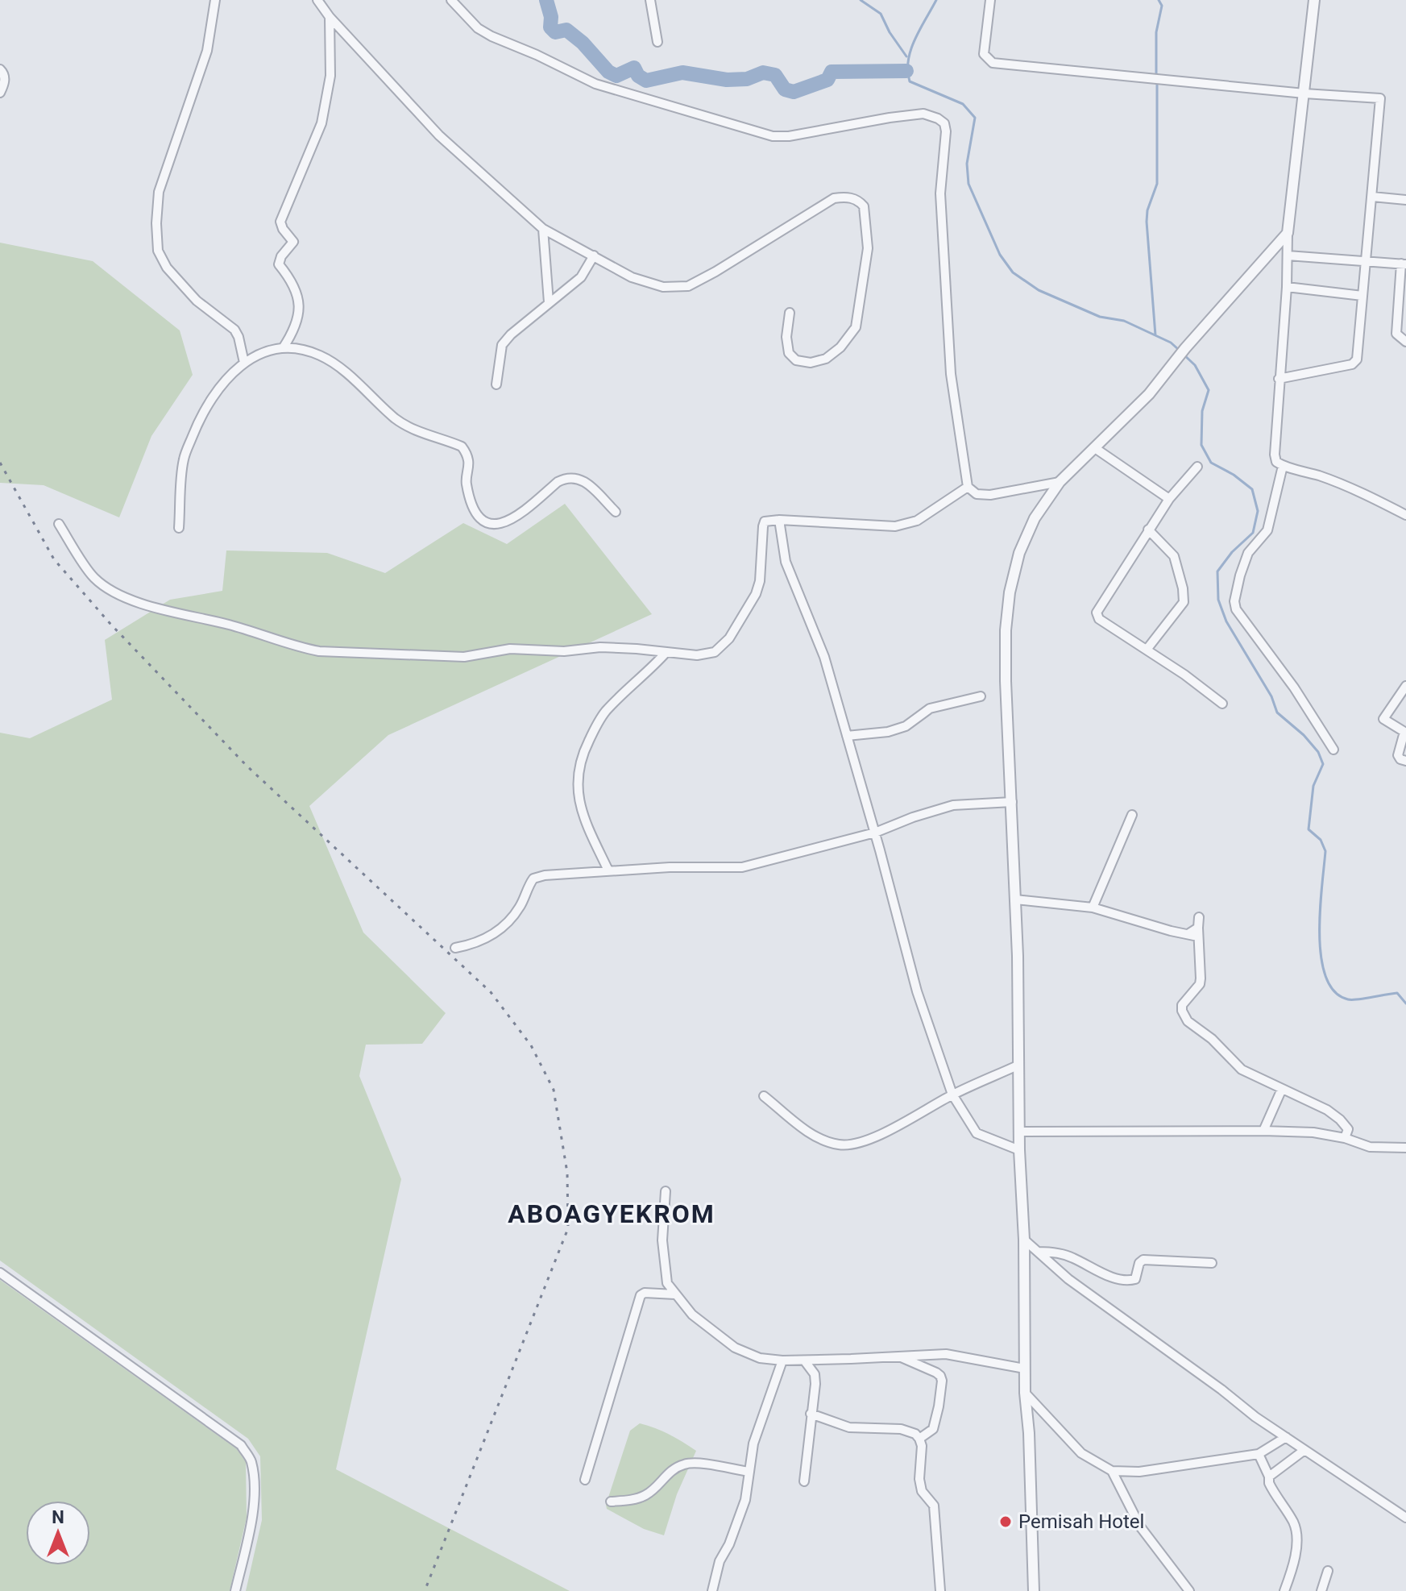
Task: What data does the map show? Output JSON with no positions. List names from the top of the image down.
{
  "districts": ["ABOAGYEKROM"],
  "places": ["Pemisah Hotel"],
  "north": "top"
}
